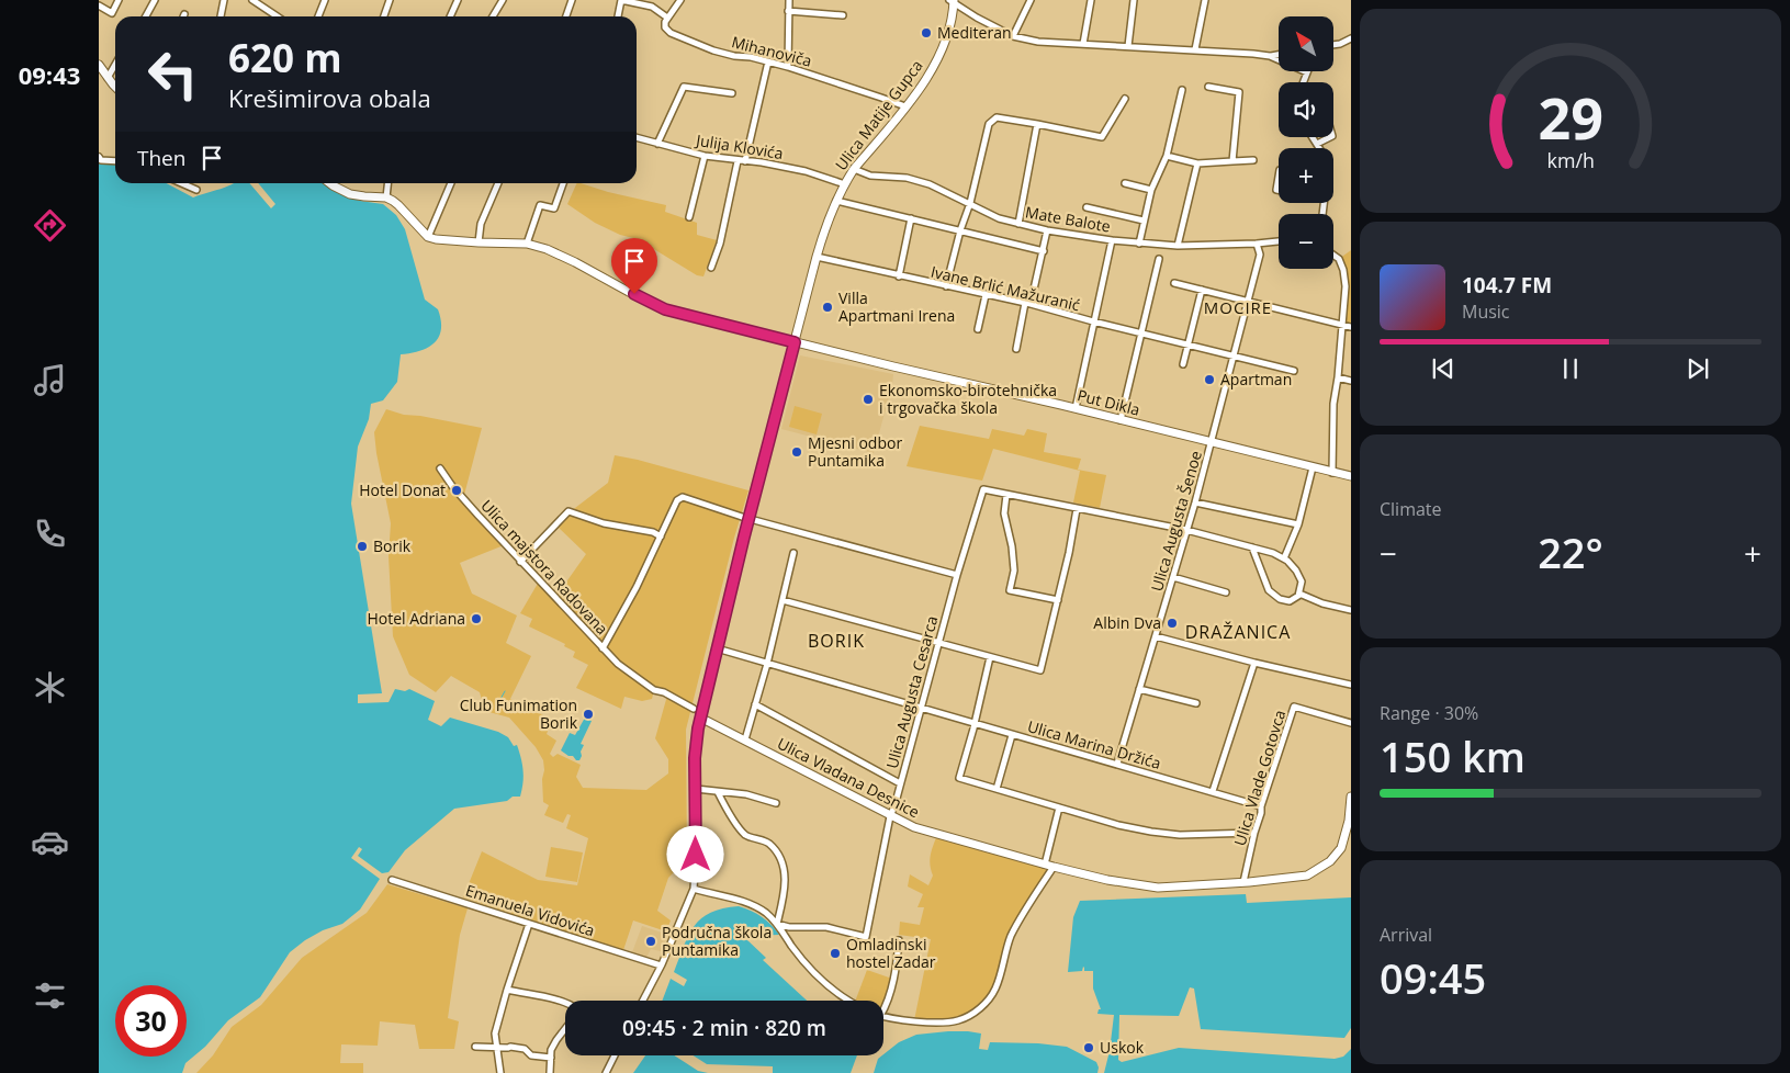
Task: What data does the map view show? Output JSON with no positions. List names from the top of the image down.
{
  "streets": {
    "street": [
      "Mihanoviča",
      "Ulica Matije Gupca",
      "Julija Klovića",
      "Mate Balote",
      "Ivane Brlić Mažuranić",
      "Put Dikla",
      "Ulica Augusta Šenoe",
      "Ulica majstora Radovana",
      "Ulica Augusta Cesarca",
      "Ulica Marina Držića",
      "Ulica Vladana Desnice",
      "Ulica Vlade Gotovca",
      "Emanuela Vidovića"
    ]
  },
  "crossings": [
    ["Mihanoviča", "Ulica Matije Gupca"],
    ["Ulica Matije Gupca", "Julija Klovića"],
    ["Ulica Matije Gupca", "Mate Balote"],
    ["Ulica Matije Gupca", "Ivane Brlić Mažuranić"],
    ["Ulica Matije Gupca", "Put Dikla"],
    ["Ulica Matije Gupca", "Ulica majstora Radovana"],
    ["Ulica Matije Gupca", "Ulica Marina Držića"],
    ["Ulica Matije Gupca", "Ulica Vladana Desnice"],
    ["Mate Balote", "Ulica Augusta Šenoe"],
    ["Ivane Brlić Mažuranić", "Ulica Augusta Šenoe"],
    ["Put Dikla", "Ulica Augusta Šenoe"],
    ["Ulica Augusta Šenoe", "Ulica Marina Držića"],
    ["Ulica Augusta Cesarca", "Ulica Marina Držića"],
    ["Ulica Augusta Cesarca", "Ulica Vladana Desnice"],
    ["Ulica Marina Držića", "Ulica Vlade Gotovca"],
    ["Ulica Vladana Desnice", "Ulica Vlade Gotovca"]
  ],
  "districts": ["MOCIRE", "DRAŽANICA", "BORIK"],
  "places": [
    "Mediteran",
    "Villa Apartmani Irena",
    "Apartman",
    "Ekonomsko-birotehnička i trgovačka škola",
    "Mjesni odbor Puntamika",
    "Hotel Donat",
    "Borik",
    "Hotel Adriana",
    "Albin Dva",
    "Club Funimation Borik",
    "Područna škola Puntamika",
    "Omladinski hostel Zadar",
    "Uskok"
  ],
  "north": "top left",
  "page": {
    "tabs": "09:43",
    "map_buttons": ["+", "−"],
    "turn": ["620 m", "Krešimirova obala"],
    "then": "Then",
    "song": ["104.7 FM", "Music"],
    "tile": [
      "Climate",
      ["Range · 30%", "150 km"],
      ["Arrival", "09:45"]
    ],
    "heat": ["−", "22°", "+"],
    "limit": "30",
    "trip": "09:45 · 2 min · 820 m",
    "gauge": ["29", "km/h"]
  }
}
